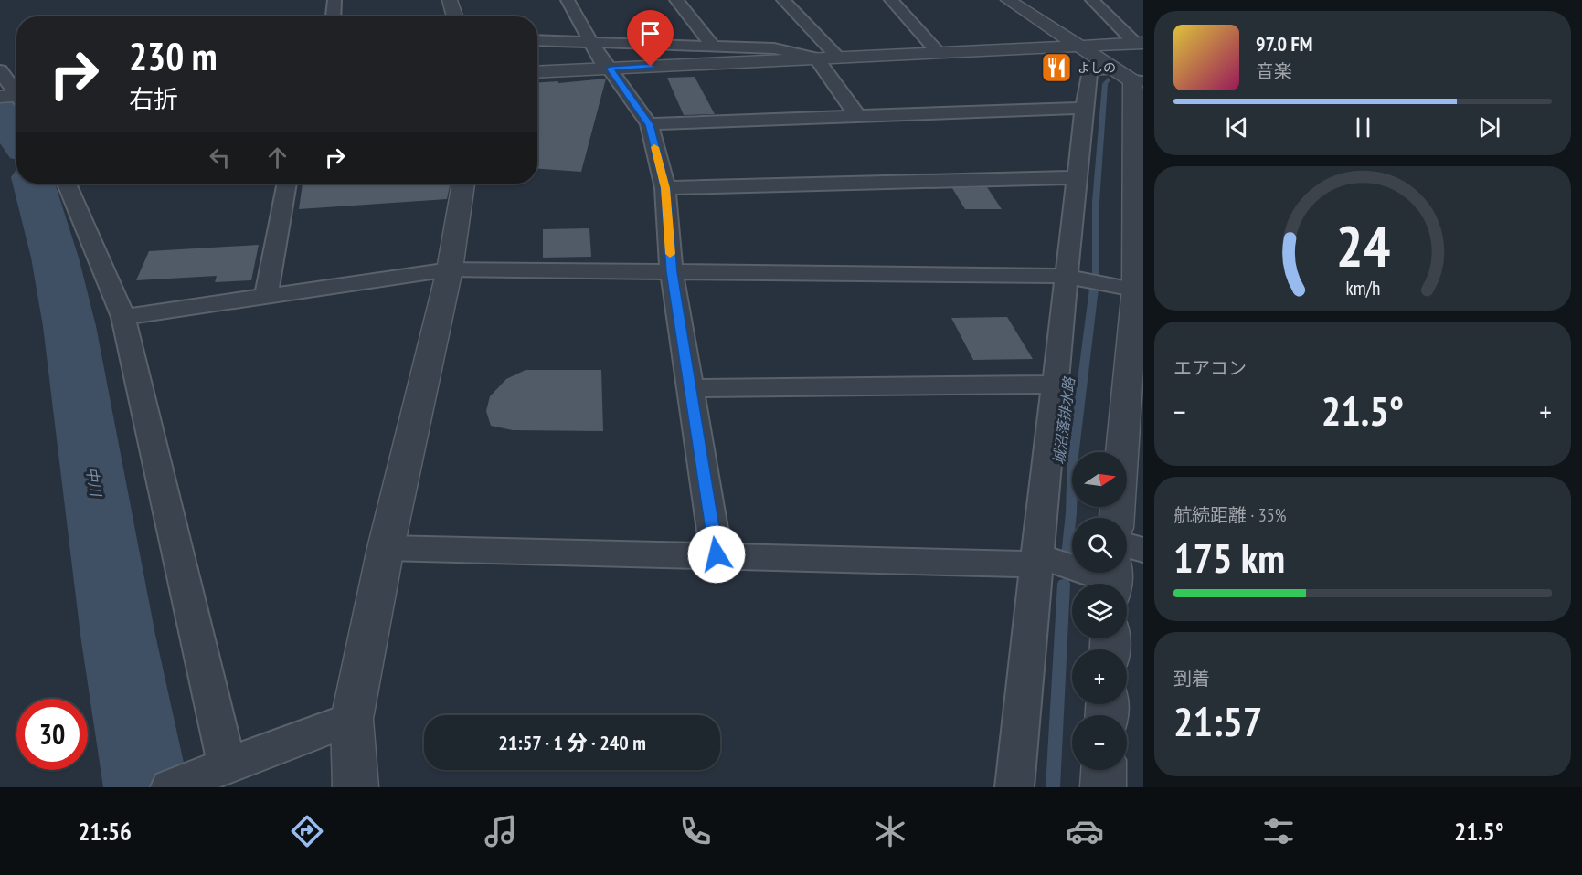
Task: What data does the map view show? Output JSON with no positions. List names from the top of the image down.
{
  "water": ["城沼落排水路", "中川"],
  "places": {
    "restaurant": ["よしの"]
  },
  "north": "right",
  "page": {
    "turn": ["230 m", "右折"],
    "song": ["97.0 FM", "音楽"],
    "tile": [
      "エアコン",
      ["航続距離 · 35%", "175 km"],
      ["到着", "21:57"]
    ],
    "heat": ["−", "21.5°", "+"],
    "map_buttons": ["+", "−"],
    "limit": "30",
    "trip": "21:57 · 1 分 · 240 m",
    "tabs": ["21:56", "21.5°"],
    "gauge": ["24", "km/h"]
  }
}
